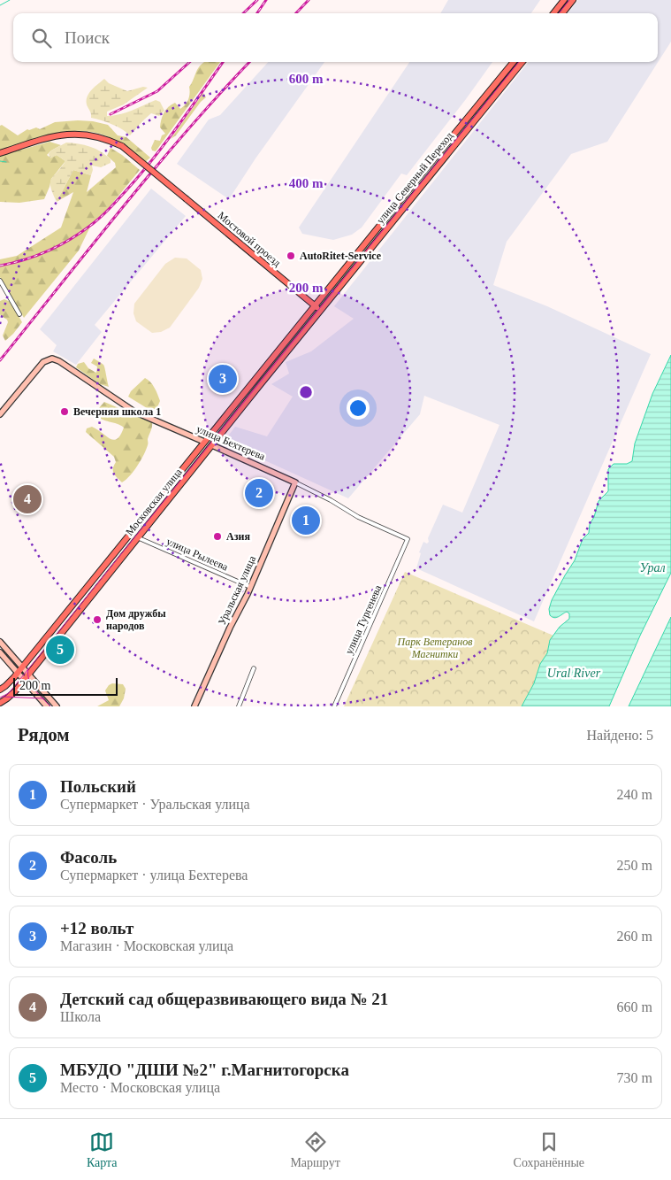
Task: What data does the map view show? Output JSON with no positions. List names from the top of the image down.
{
  "streets": {
    "main road": [
      "улица Северный Переход",
      "Мостовой проезд",
      "улица Бехтерева",
      "Московская улица"
    ],
    "street": ["улица Рылеева", "Уральская улица", "улица Тургенева"]
  },
  "crossings": [
    ["улица Северный Переход", "Мостовой проезд"],
    ["улица Северный Переход", "Московская улица"],
    ["Мостовой проезд", "Московская улица"],
    ["улица Бехтерева", "Московская улица"],
    ["улица Бехтерева", "Уральская улица"],
    ["улица Бехтерева", "улица Тургенева"],
    ["Московская улица", "улица Рылеева"],
    ["улица Рылеева", "Уральская улица"]
  ],
  "water": ["Урал", "Ural River"],
  "parks": ["Парк Ветеранов Магнитки"],
  "places": [
    "AutoRitet-Service",
    "Вечерняя школа 1",
    "Азия",
    "Дом дружбы народов"
  ],
  "scale_bar": "200 m",
  "page": {
    "search": "Поиск",
    "pins": [
      "3",
      "2",
      "4",
      "1",
      "5"
    ],
    "scale": "200 m",
    "heading": ["Рядом", "Найдено: 5"],
    "list": [
      {
        "mark": "1",
        "name": "Польский",
        "note": "Супермаркет · Уральская улица",
        "value": "240 m"
      },
      {
        "mark": "2",
        "name": "Фасоль",
        "note": "Супермаркет · улица Бехтерева",
        "value": "250 m"
      },
      {
        "mark": "3",
        "name": "+12 вольт",
        "note": "Магазин · Московская улица",
        "value": "260 m"
      },
      {
        "mark": "4",
        "name": "Детский сад общеразвивающего вида № 21",
        "note": "Школа",
        "value": "660 m"
      },
      {
        "mark": "5",
        "name": "МБУДО \"ДШИ №2\" г.Магнитогорска",
        "note": "Место · Московская улица",
        "value": "730 m"
      }
    ],
    "nav": ["Карта", "Маршрут", "Сохранённые"]
  },
  "rings": ["600 m", "400 m", "200 m"]
}
